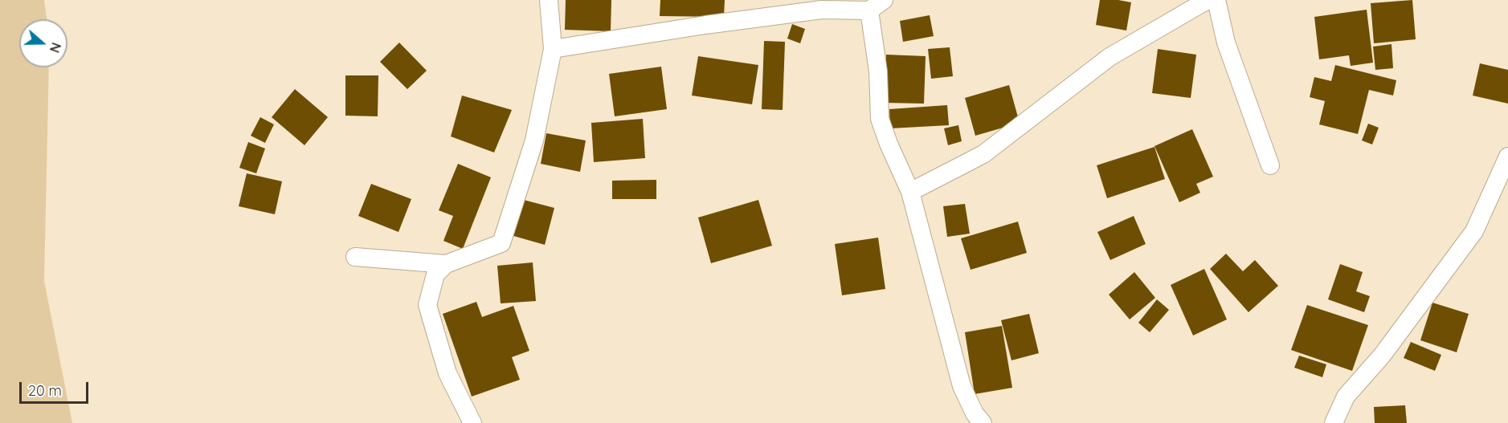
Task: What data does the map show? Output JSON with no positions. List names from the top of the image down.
{
  "scale_bar": "20 m",
  "north": "right"
}
